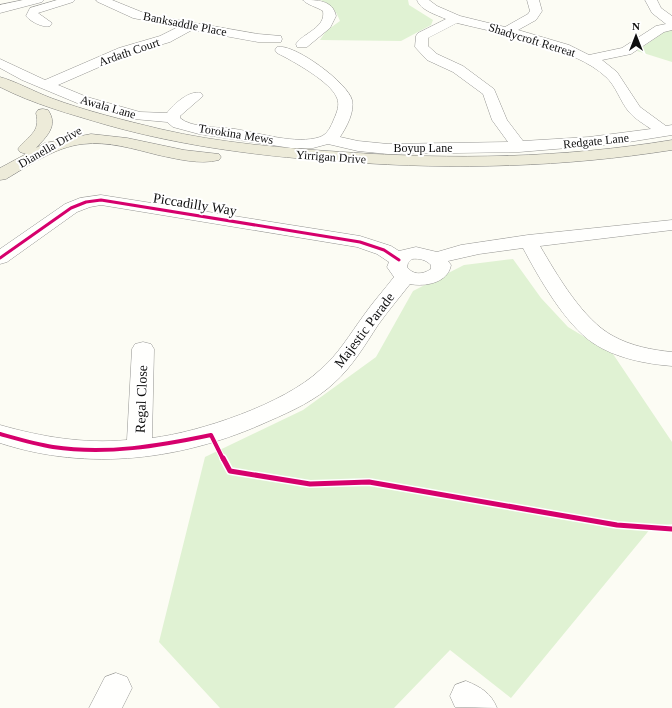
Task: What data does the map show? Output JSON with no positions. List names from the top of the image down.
{
  "streets": {
    "main road": ["Dianella Drive", "Yirrigan Drive"],
    "street": [
      "Banksaddle Place",
      "Shadycroft Retreat",
      "Ardath Court",
      "Awala Lane",
      "Torokina Mews",
      "Redgate Lane",
      "Boyup Lane",
      "Piccadilly Way",
      "Majestic Parade",
      "Regal Close"
    ]
  },
  "crossings": [
    ["Banksaddle Place", "Ardath Court"],
    ["Shadycroft Retreat", "Redgate Lane"],
    ["Shadycroft Retreat", "Yirrigan Drive"],
    ["Ardath Court", "Awala Lane"],
    ["Awala Lane", "Torokina Mews"],
    ["Torokina Mews", "Boyup Lane"],
    ["Redgate Lane", "Boyup Lane"],
    ["Redgate Lane", "Yirrigan Drive"],
    ["Dianella Drive", "Yirrigan Drive"],
    ["Piccadilly Way", "Majestic Parade"],
    ["Majestic Parade", "Regal Close"]
  ],
  "north": "top"
}
